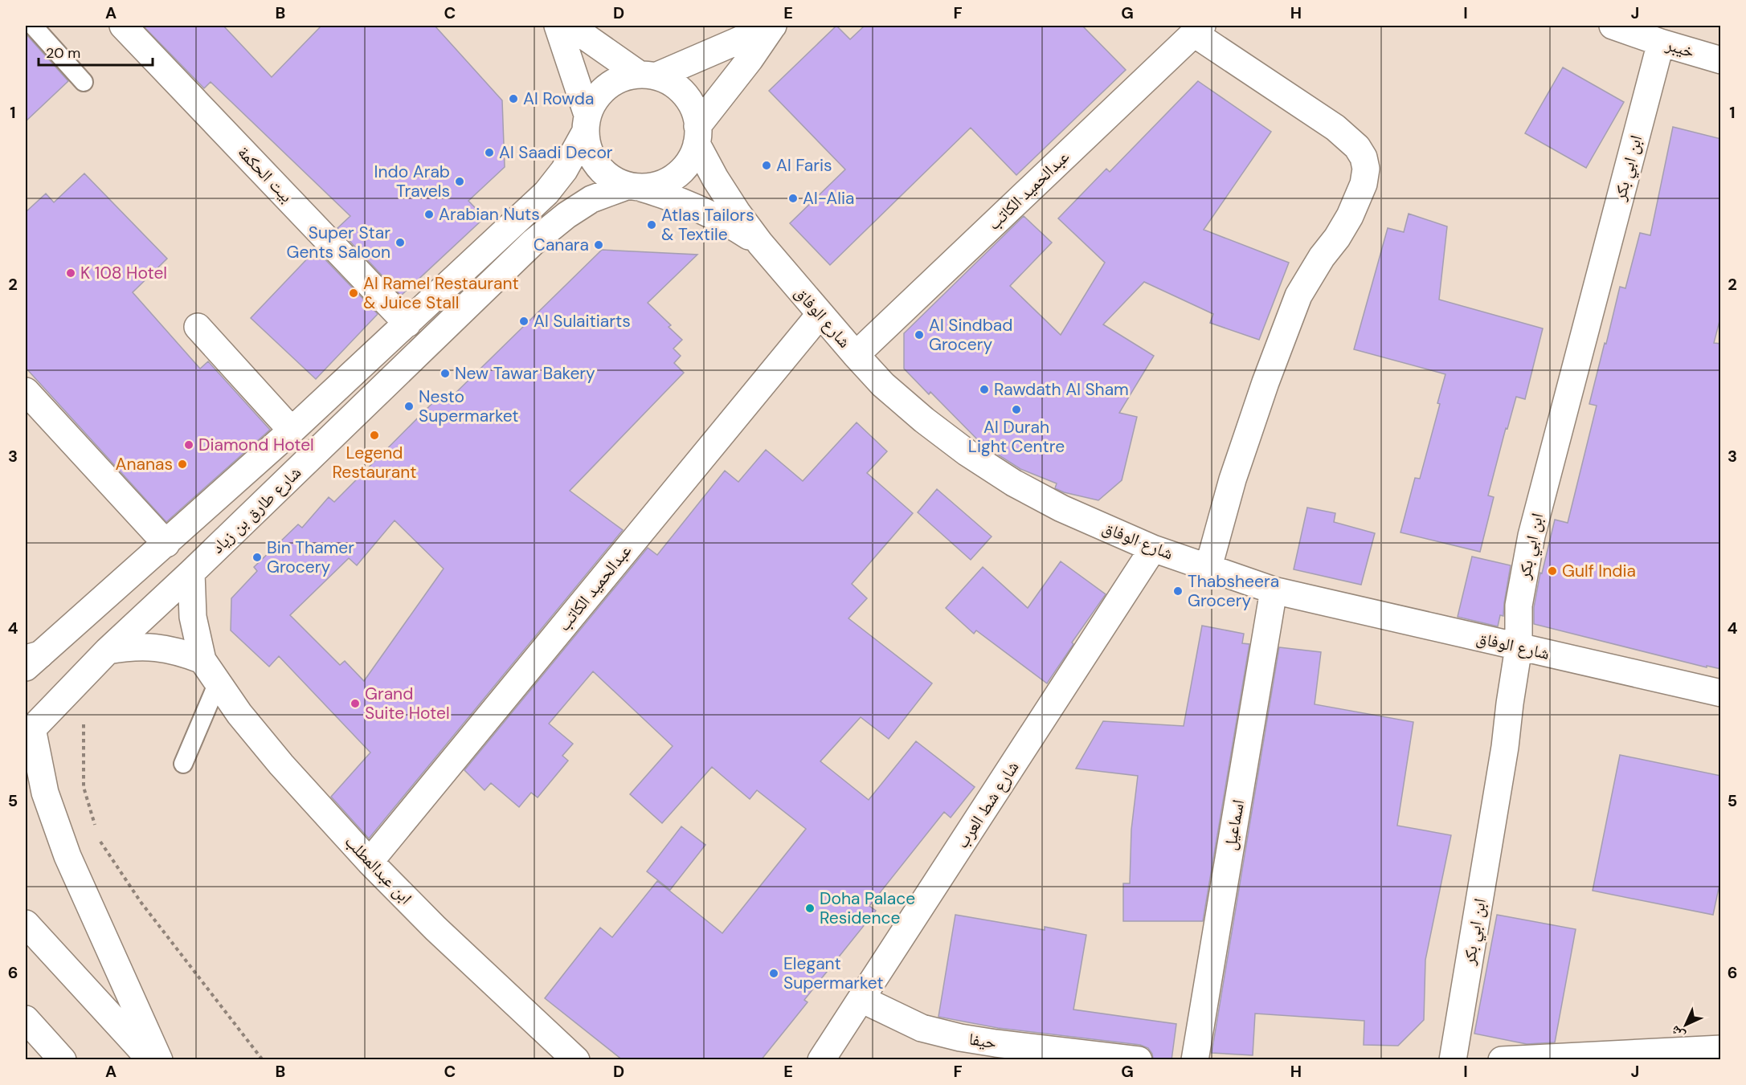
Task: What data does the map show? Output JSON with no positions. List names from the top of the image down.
{
  "streets": {
    "street": [
      "خيبر",
      "ابن ابي بكر",
      "بيت الحكمة",
      "عبدالحميد الكاتب",
      "شارع الوفاق",
      "شارع طارق بن زياد",
      "شارع شط العرب",
      "اسماعيل",
      "ابن عبدالمطلب",
      "حيفا"
    ]
  },
  "crossings": [
    ["خيبر", "ابن ابي بكر"],
    ["ابن ابي بكر", "شارع الوفاق"],
    ["بيت الحكمة", "شارع طارق بن زياد"],
    ["عبدالحميد الكاتب", "شارع الوفاق"],
    ["عبدالحميد الكاتب", "ابن عبدالمطلب"],
    ["شارع الوفاق", "شارع طارق بن زياد"],
    ["شارع الوفاق", "شارع شط العرب"],
    ["شارع الوفاق", "اسماعيل"],
    ["شارع طارق بن زياد", "ابن عبدالمطلب"],
    ["شارع شط العرب", "حيفا"]
  ],
  "places": [
    "Al Rowda",
    "Al Saadi Decor",
    "Al Faris",
    "Indo Arab Travels",
    "Al-Alia",
    "Arabian Nuts",
    "Atlas Tailors & Textile",
    "Super Star Gents Saloon",
    "Canara",
    "K 108 Hotel",
    "Al Ramel Restaurant & Juice Stall",
    "Al Sulaitiarts",
    "Al Sindbad Grocery",
    "New Tawar Bakery",
    "Rawdath Al Sham",
    "Nesto Supermarket",
    "Al Durah Light Centre",
    "Legend Restaurant",
    "Diamond Hotel",
    "Ananas",
    "Bin Thamer Grocery",
    "Gulf India",
    "Thabsheera Grocery",
    "Grand Suite Hotel",
    "Doha Palace Residence",
    "Elegant Supermarket"
  ],
  "scale_bar": "20 m",
  "north": "bottom left",
  "grid": {
    "columns": [
      "A",
      "B",
      "C",
      "D",
      "E",
      "F",
      "G",
      "H",
      "I",
      "J"
    ],
    "rows": [
      "1",
      "2",
      "3",
      "4",
      "5",
      "6"
    ]
  }
}
